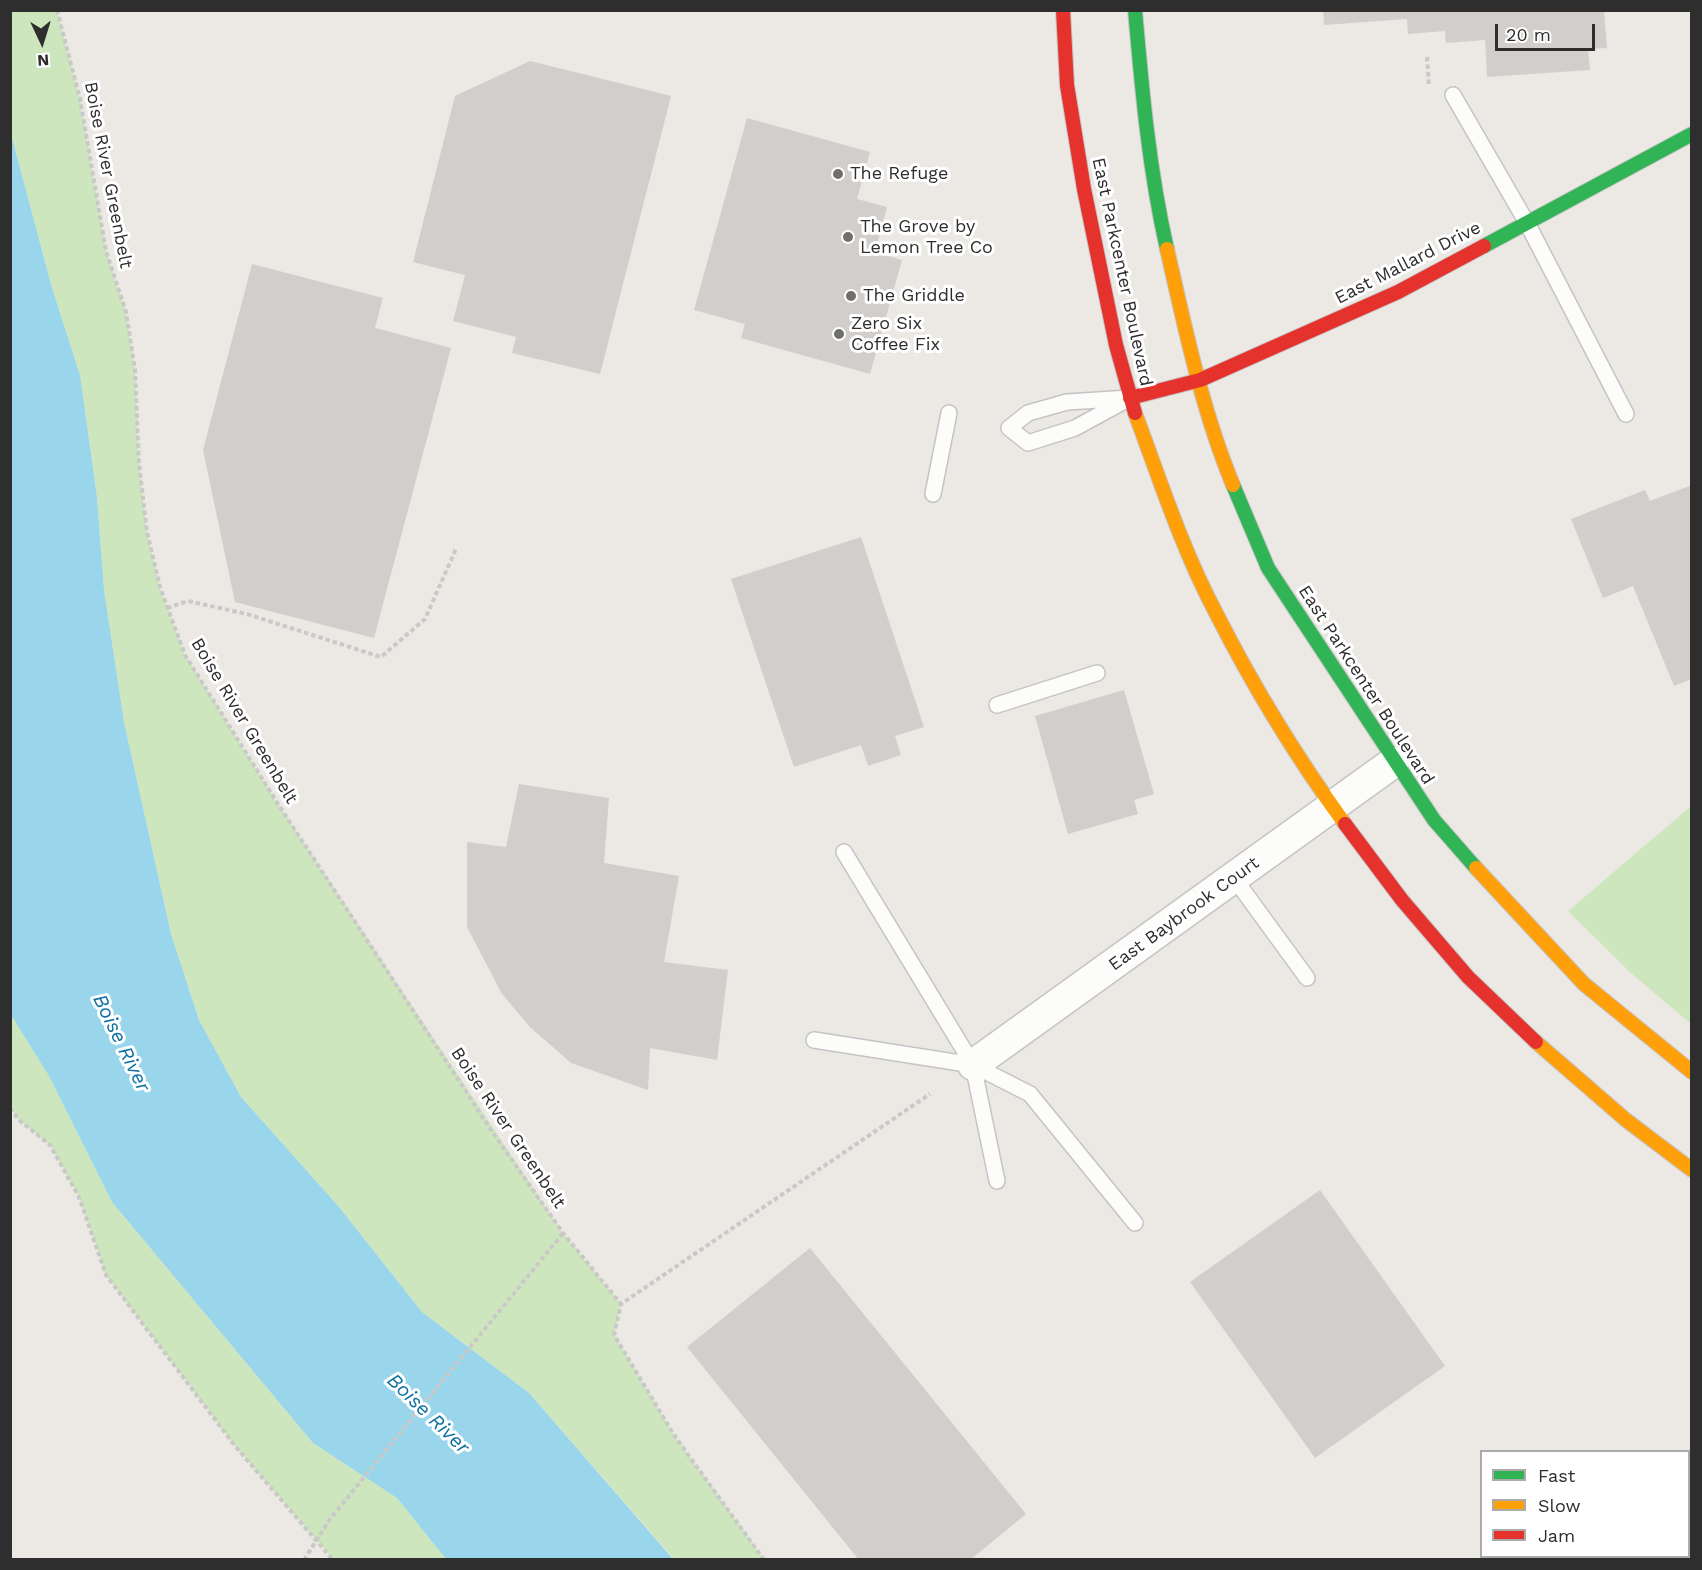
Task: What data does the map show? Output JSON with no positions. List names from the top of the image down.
{
  "streets": {
    "main road": ["East Mallard Drive", "East Parkcenter Boulevard"],
    "street": ["East Baybrook Court"],
    "path": ["Boise River Greenbelt"]
  },
  "crossings": [
    ["East Mallard Drive", "East Parkcenter Boulevard"],
    ["East Parkcenter Boulevard", "East Baybrook Court"]
  ],
  "water": ["Boise River"],
  "places": [
    "The Refuge",
    "The Grove by Lemon Tree Co",
    "The Griddle",
    "Zero Six Coffee Fix"
  ],
  "legend": ["Fast", "Slow", "Jam"],
  "scale_bar": "20 m",
  "north": "bottom"
}
